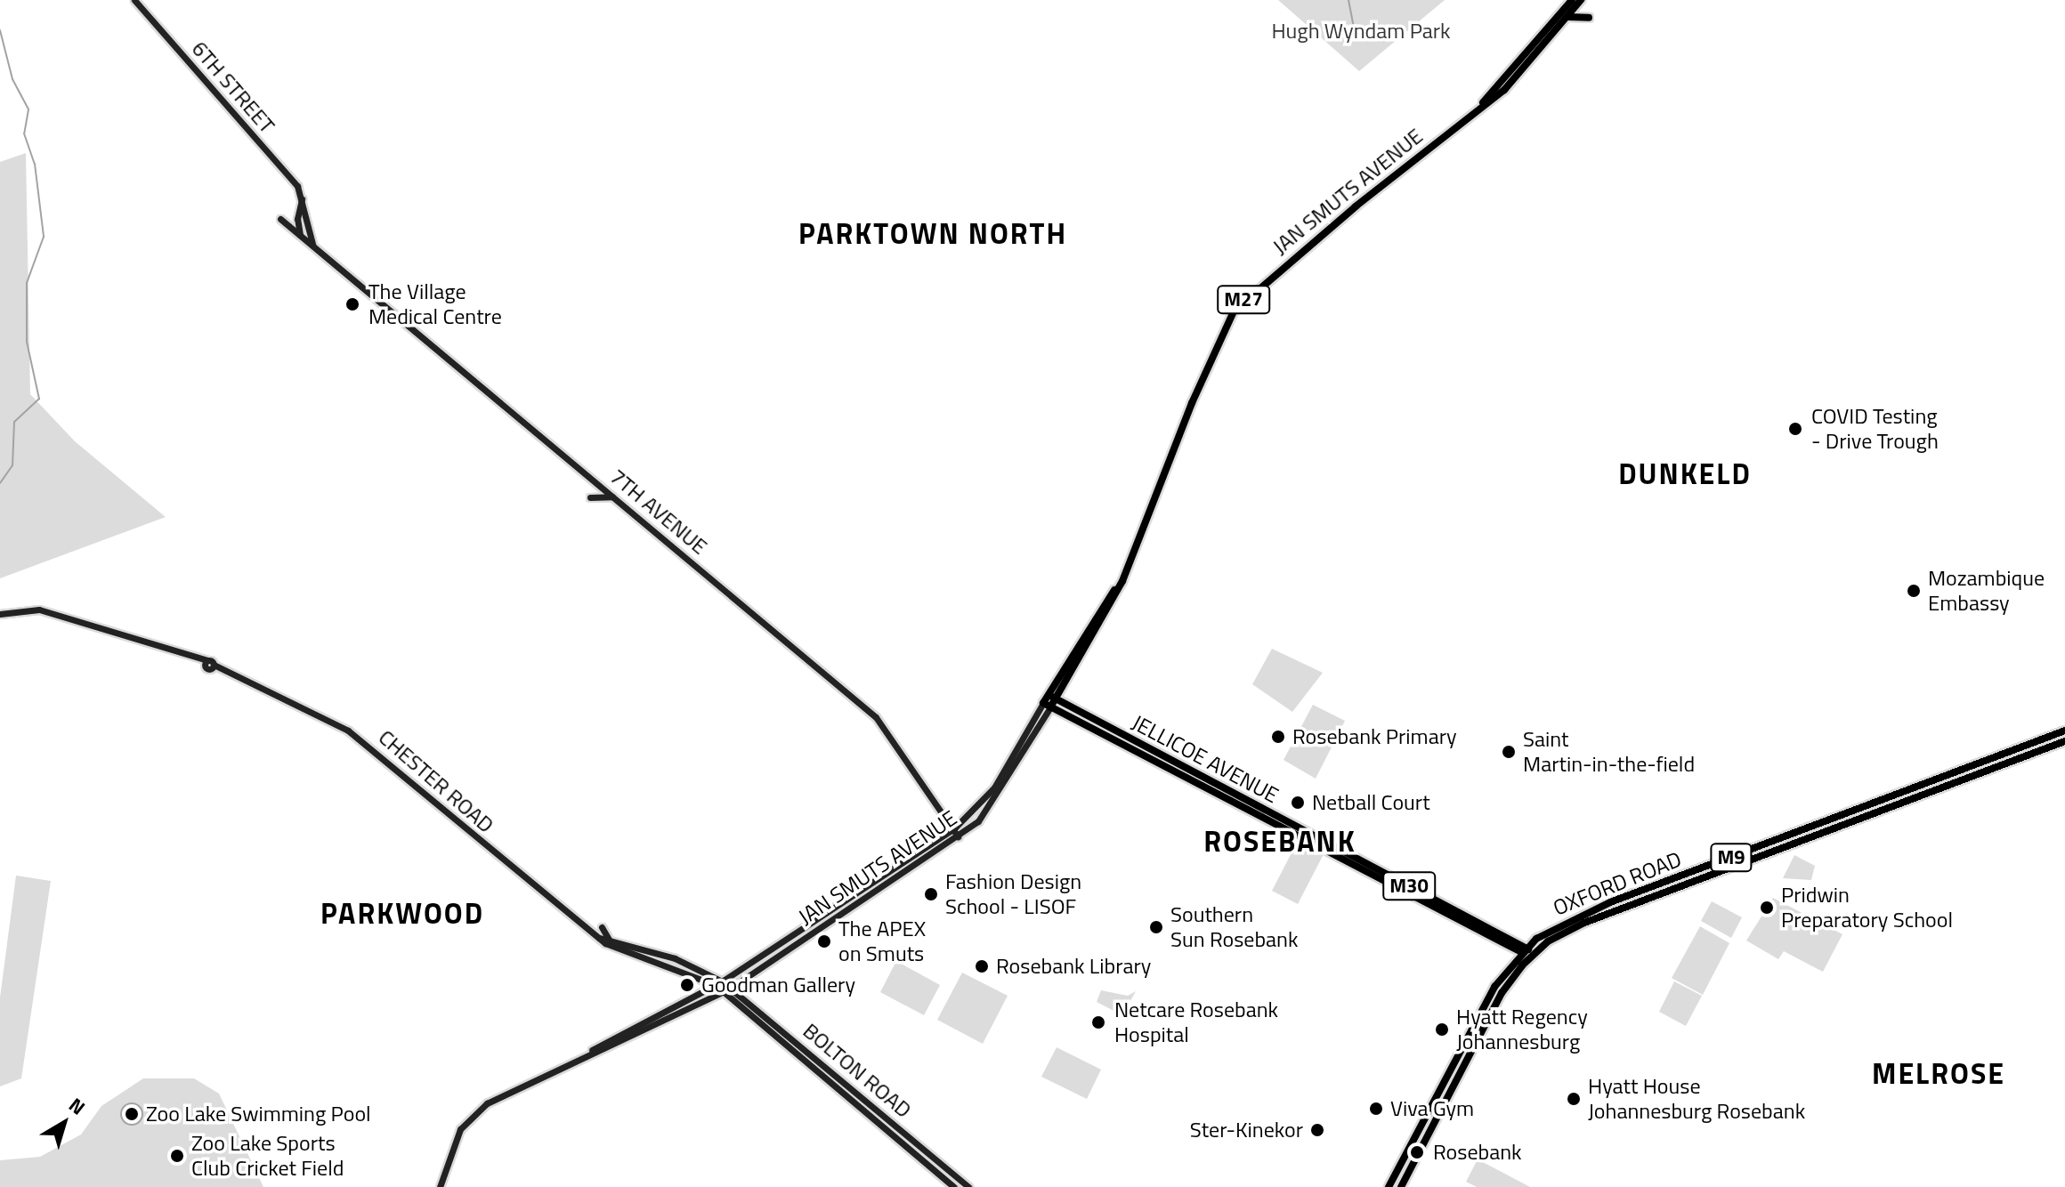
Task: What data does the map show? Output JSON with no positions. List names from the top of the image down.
{
  "streets": {
    "main road": [
      "6TH STREET",
      "JAN SMUTS AVENUE",
      "M27",
      "7TH AVENUE",
      "JELLICOE AVENUE",
      "CHESTER ROAD",
      "M9",
      "OXFORD ROAD",
      "M30",
      "BOLTON ROAD"
    ]
  },
  "crossings": [
    ["JAN SMUTS AVENUE", "7TH AVENUE"],
    ["JAN SMUTS AVENUE", "JELLICOE AVENUE"],
    ["JAN SMUTS AVENUE", "CHESTER ROAD"],
    ["JAN SMUTS AVENUE", "BOLTON ROAD"],
    ["JELLICOE AVENUE", "OXFORD ROAD"],
    ["CHESTER ROAD", "BOLTON ROAD"]
  ],
  "districts": [
    "PARKTOWN NORTH",
    "DUNKELD",
    "ROSEBANK",
    "PARKWOOD",
    "MELROSE"
  ],
  "parks": ["Hugh Wyndam Park"],
  "places": [
    "The Village Medical Centre",
    "COVID Testing - Drive Trough",
    "Mozambique Embassy",
    "Rosebank Primary",
    "Saint Martin-in-the-field",
    "Netball Court",
    "Fashion Design School - LISOF",
    "Pridwin Preparatory School",
    "Southern Sun Rosebank",
    "The APEX on Smuts",
    "Rosebank Library",
    "Goodman Gallery",
    "Netcare Rosebank Hospital",
    "Hyatt Regency Johannesburg",
    "Hyatt House Johannesburg Rosebank",
    "Viva Gym",
    "Zoo Lake Swimming Pool",
    "Ster-Kinekor",
    "Rosebank",
    "Zoo Lake Sports Club Cricket Field"
  ],
  "north": "top right"
}
